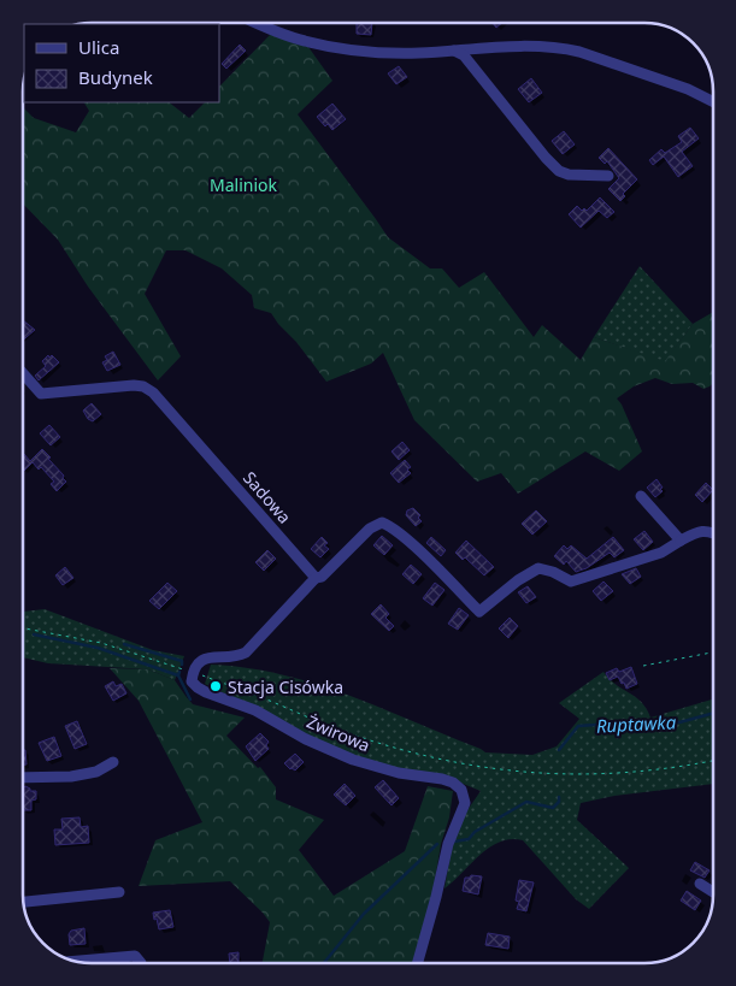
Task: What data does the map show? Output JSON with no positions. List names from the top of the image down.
{
  "streets": {
    "street": ["Sadowa", "Żwirowa"]
  },
  "water": ["Ruptawka"],
  "parks": ["Maliniok"],
  "places": ["Stacja Cisówka"],
  "legend": ["Ulica", "Budynek"]
}
